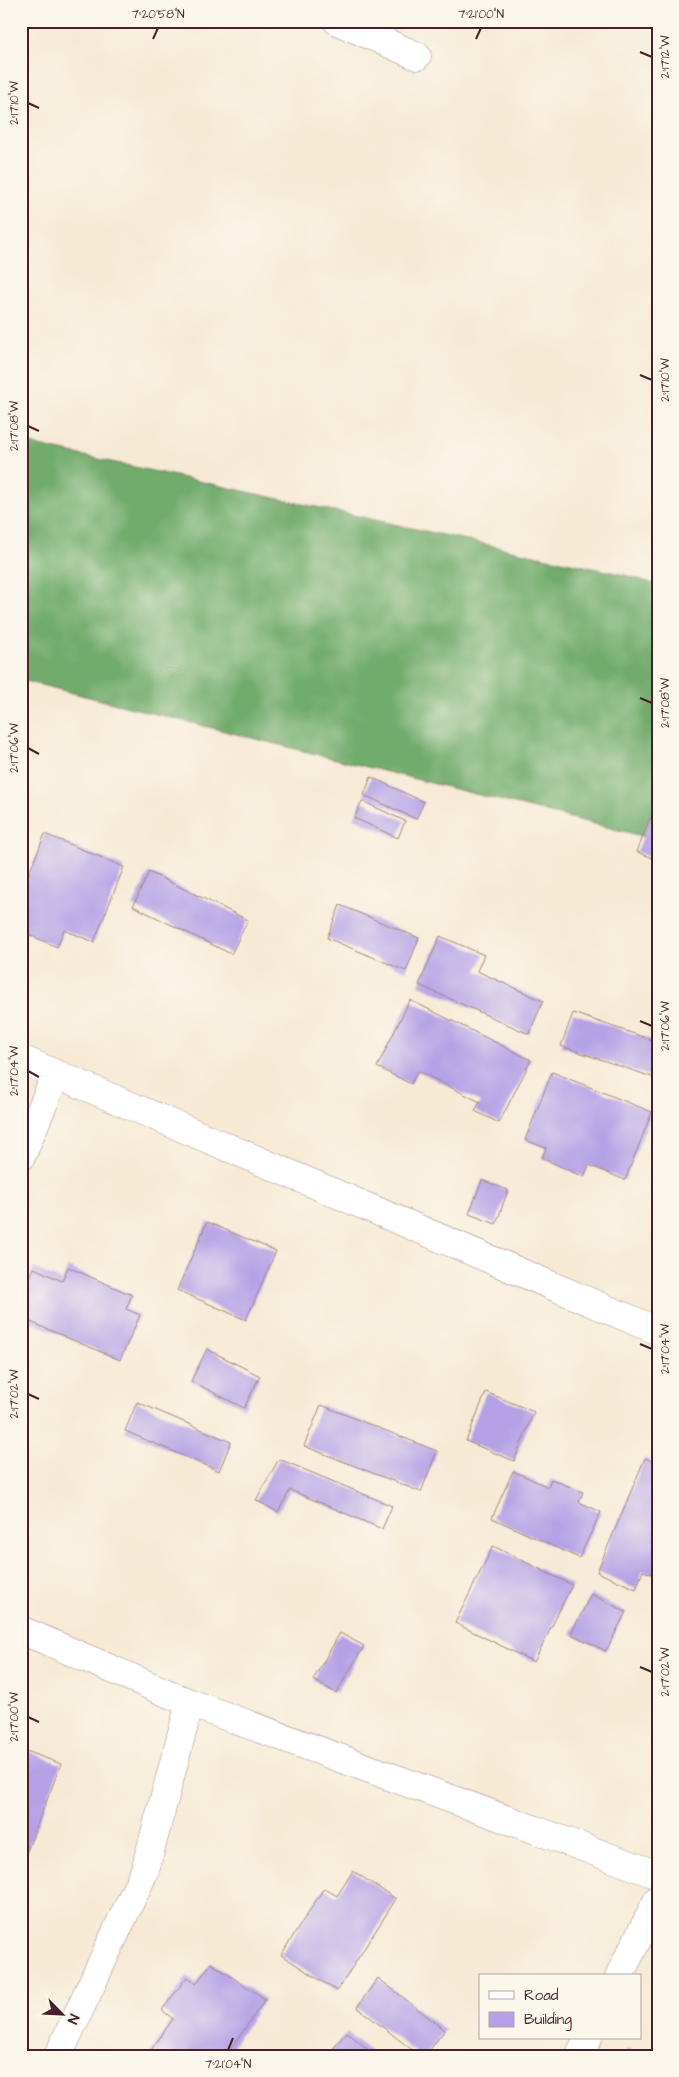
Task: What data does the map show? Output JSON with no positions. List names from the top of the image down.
{
  "legend": ["Road", "Building"],
  "north": "bottom right",
  "coordinates": [
    "7°20'58\"N",
    "7°21'00\"N",
    "2°17'12\"W",
    "2°17'10\"W",
    "2°17'08\"W",
    "2°17'06\"W",
    "2°17'04\"W",
    "2°17'02\"W",
    "2°17'00\"W",
    "7°21'04\"N"
  ]
}
